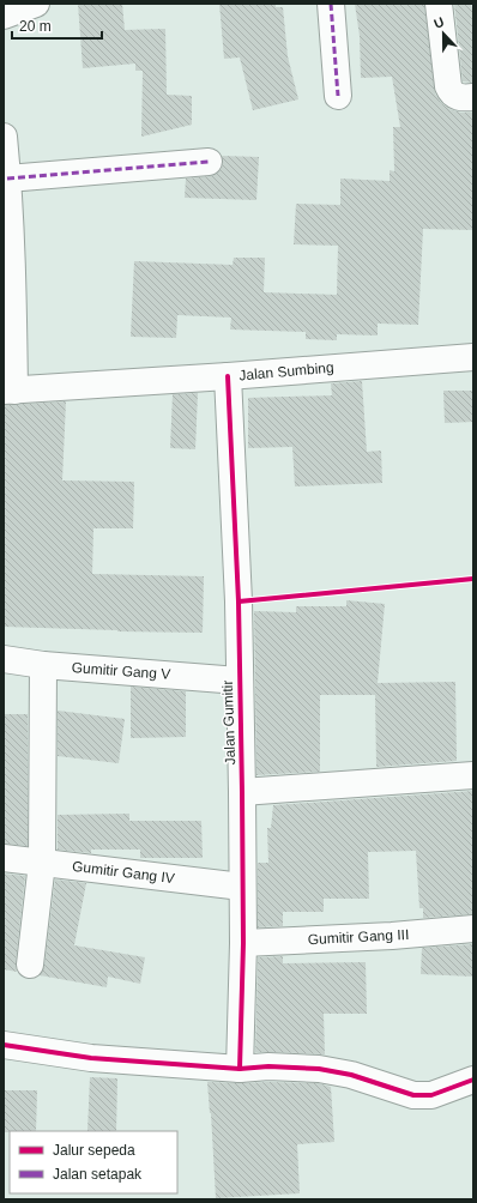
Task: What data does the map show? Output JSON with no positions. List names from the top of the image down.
{
  "streets": {
    "street": [
      "Jalan Sumbing",
      "Gumitir Gang V",
      "Jalan Gumitir",
      "Gumitir Gang IV",
      "Gumitir Gang III"
    ]
  },
  "crossings": [
    ["Jalan Sumbing", "Jalan Gumitir"],
    ["Gumitir Gang V", "Jalan Gumitir"],
    ["Jalan Gumitir", "Gumitir Gang IV"],
    ["Jalan Gumitir", "Gumitir Gang III"]
  ],
  "legend": ["Jalur sepeda", "Jalan setapak"],
  "scale_bar": "20 m",
  "north": "top"
}
